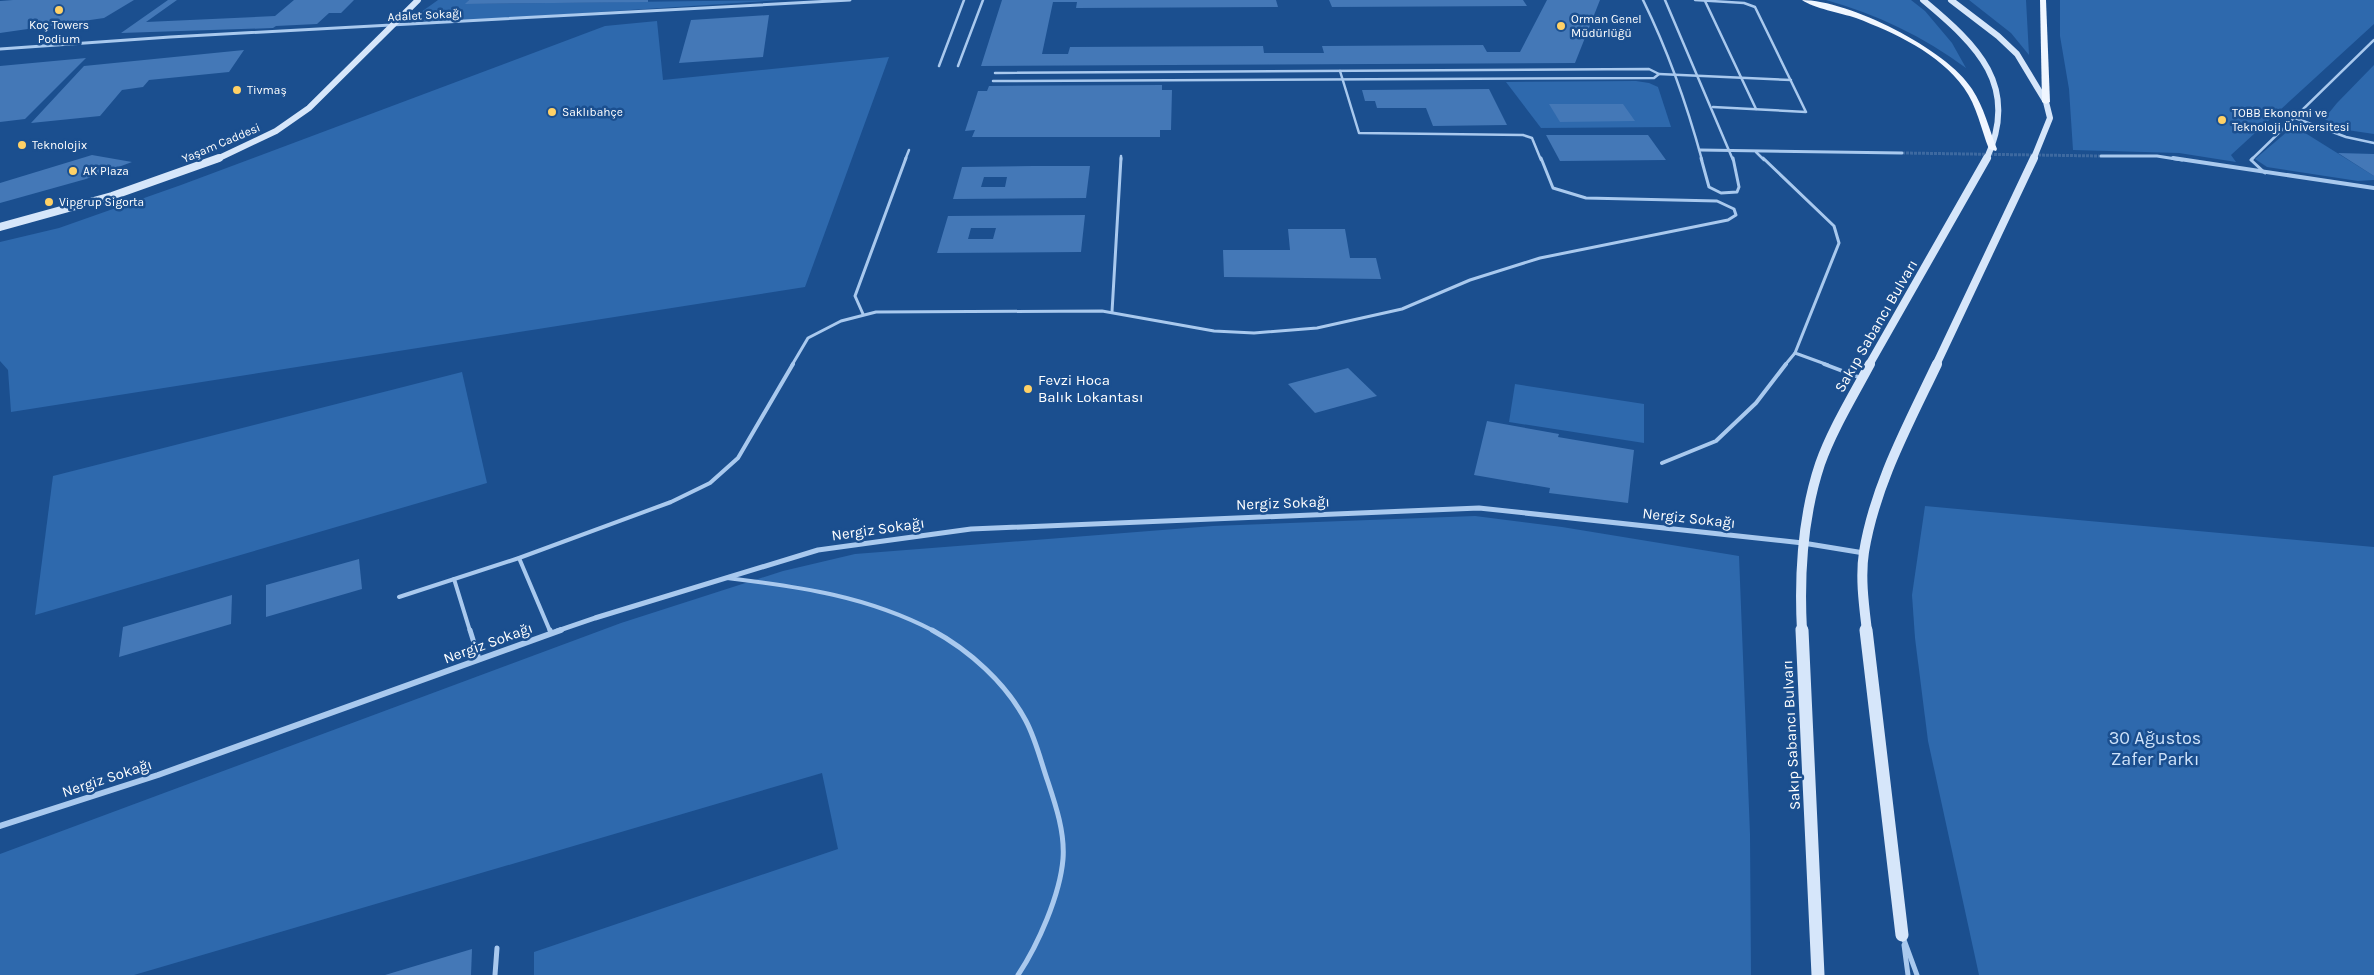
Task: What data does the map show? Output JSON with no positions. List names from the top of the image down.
{
  "streets": {
    "street": [
      "Adalet Sokağı",
      "Yaşam Caddesi",
      "Sakıp Sabancı Bulvarı",
      "Nergiz Sokağı"
    ]
  },
  "crossings": [
    ["Adalet Sokağı", "Yaşam Caddesi"],
    ["Sakıp Sabancı Bulvarı", "Nergiz Sokağı"]
  ],
  "parks": ["30 Ağustos Zafer Parkı"],
  "places": [
    "Koç Towers Podium",
    "Orman Genel Müdürlüğü",
    "Tivmaş",
    "Saklıbahçe",
    "TOBB Ekonomi ve Teknoloji Üniversitesi",
    "Teknolojix",
    "AK Plaza",
    "Vipgrup Sigorta",
    "Fevzi Hoca Balık Lokantası"
  ]
}
